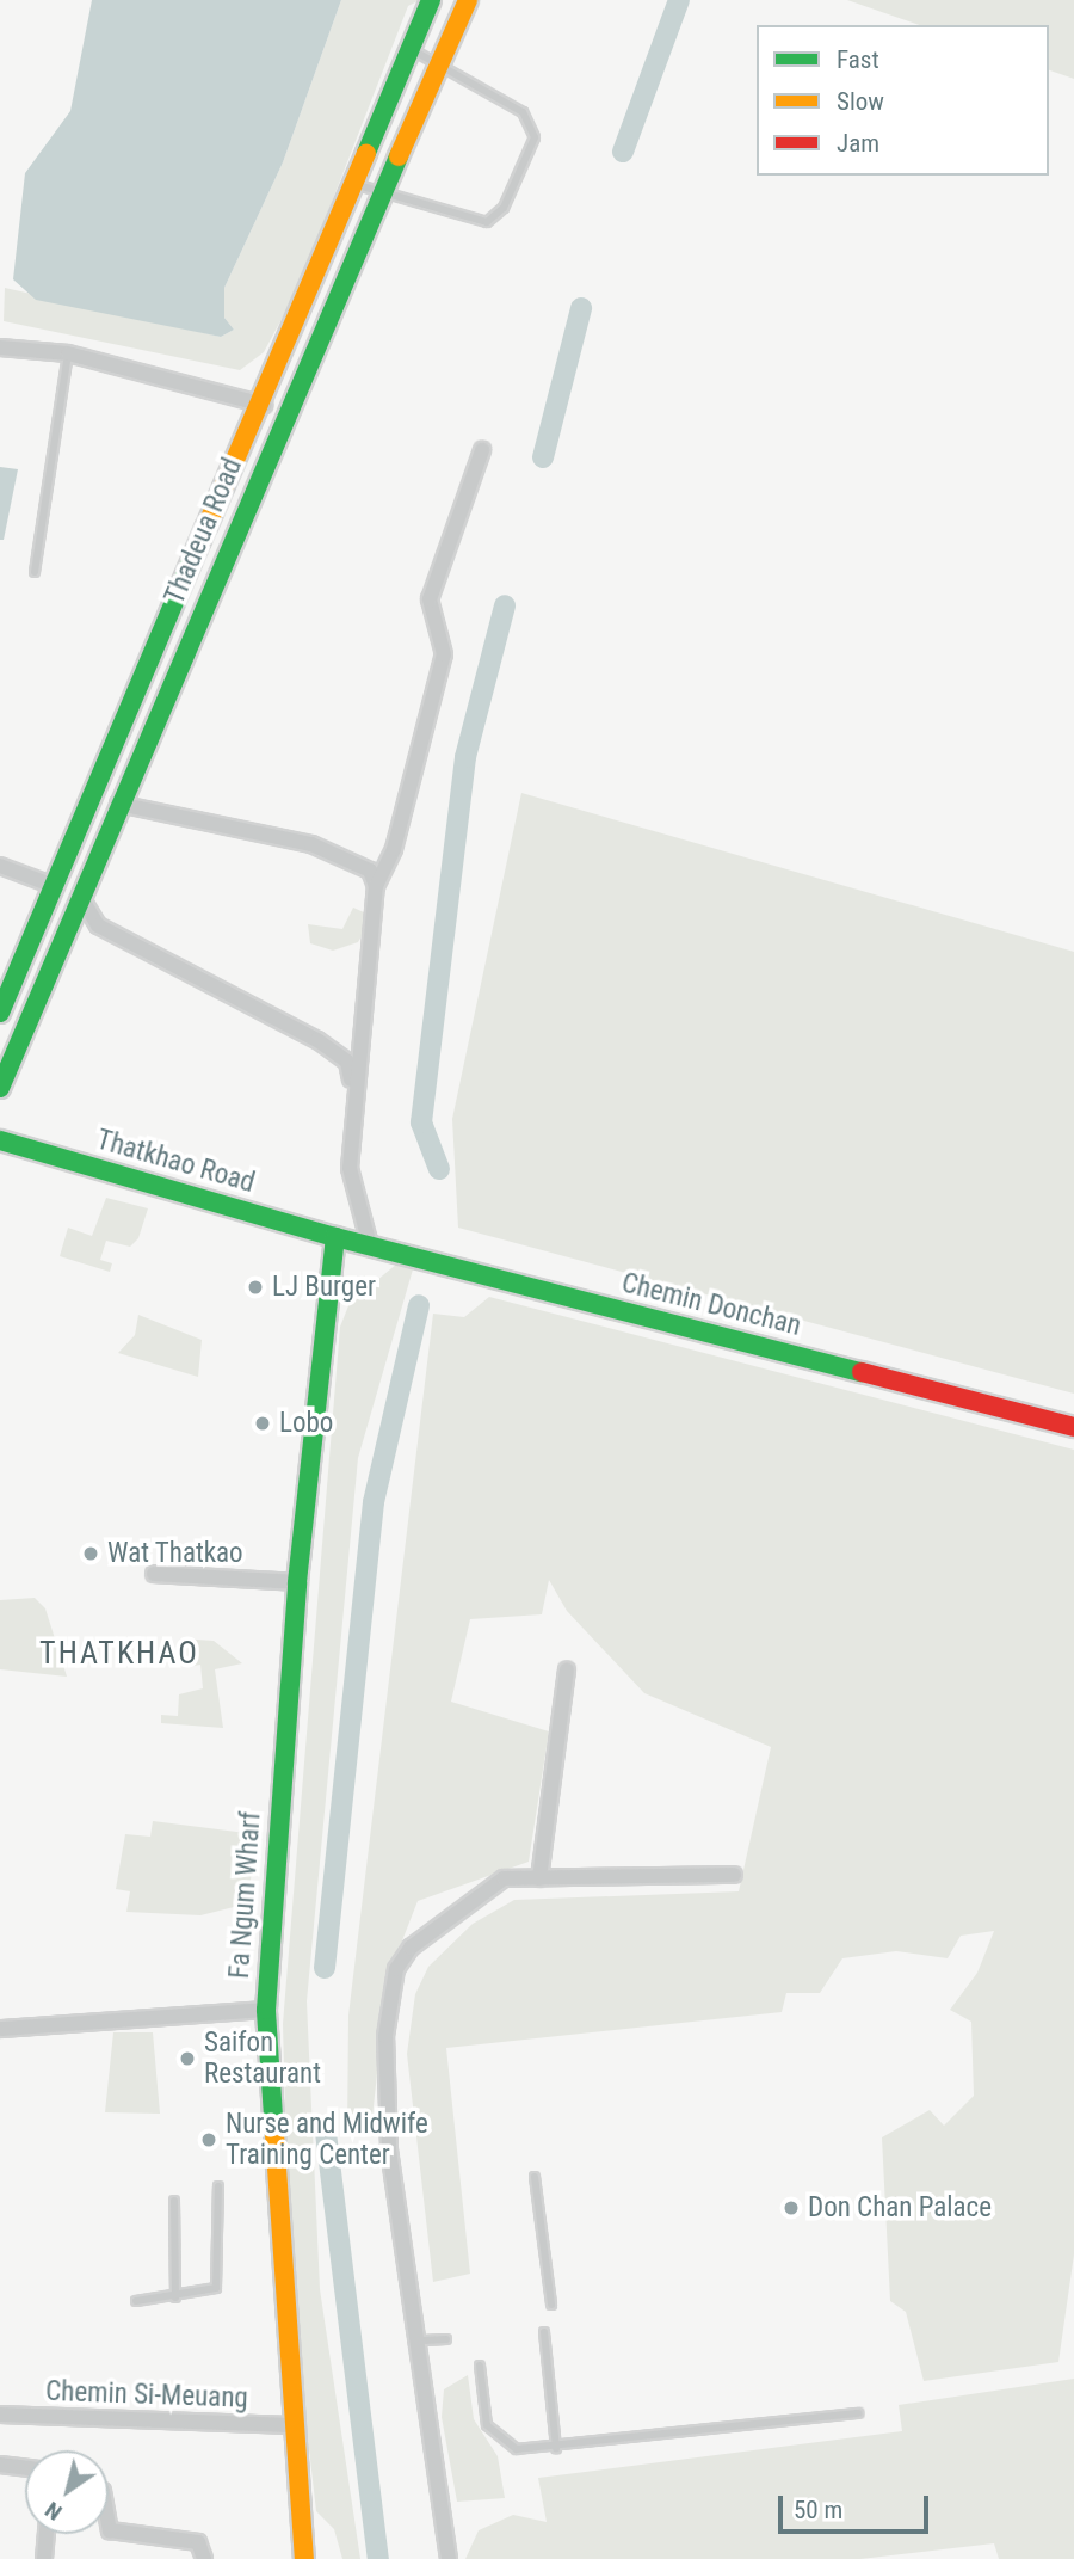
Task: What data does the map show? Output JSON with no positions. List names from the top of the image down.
{
  "streets": {
    "street": [
      "Thadeua Road",
      "Thatkhao Road",
      "Chemin Donchan",
      "Fa Ngum Wharf",
      "Chemin Si-Meuang"
    ]
  },
  "crossings": [
    ["Thatkhao Road", "Chemin Donchan"],
    ["Thatkhao Road", "Fa Ngum Wharf"],
    ["Chemin Donchan", "Fa Ngum Wharf"],
    ["Fa Ngum Wharf", "Chemin Si-Meuang"]
  ],
  "districts": ["THATKHAO"],
  "places": [
    "LJ Burger",
    "Lobo",
    "Wat Thatkao",
    "Saifon Restaurant",
    "Nurse and Midwife Training Center",
    "Don Chan Palace"
  ],
  "legend": ["Fast", "Slow", "Jam"],
  "scale_bar": "50 m",
  "north": "bottom left"
}
